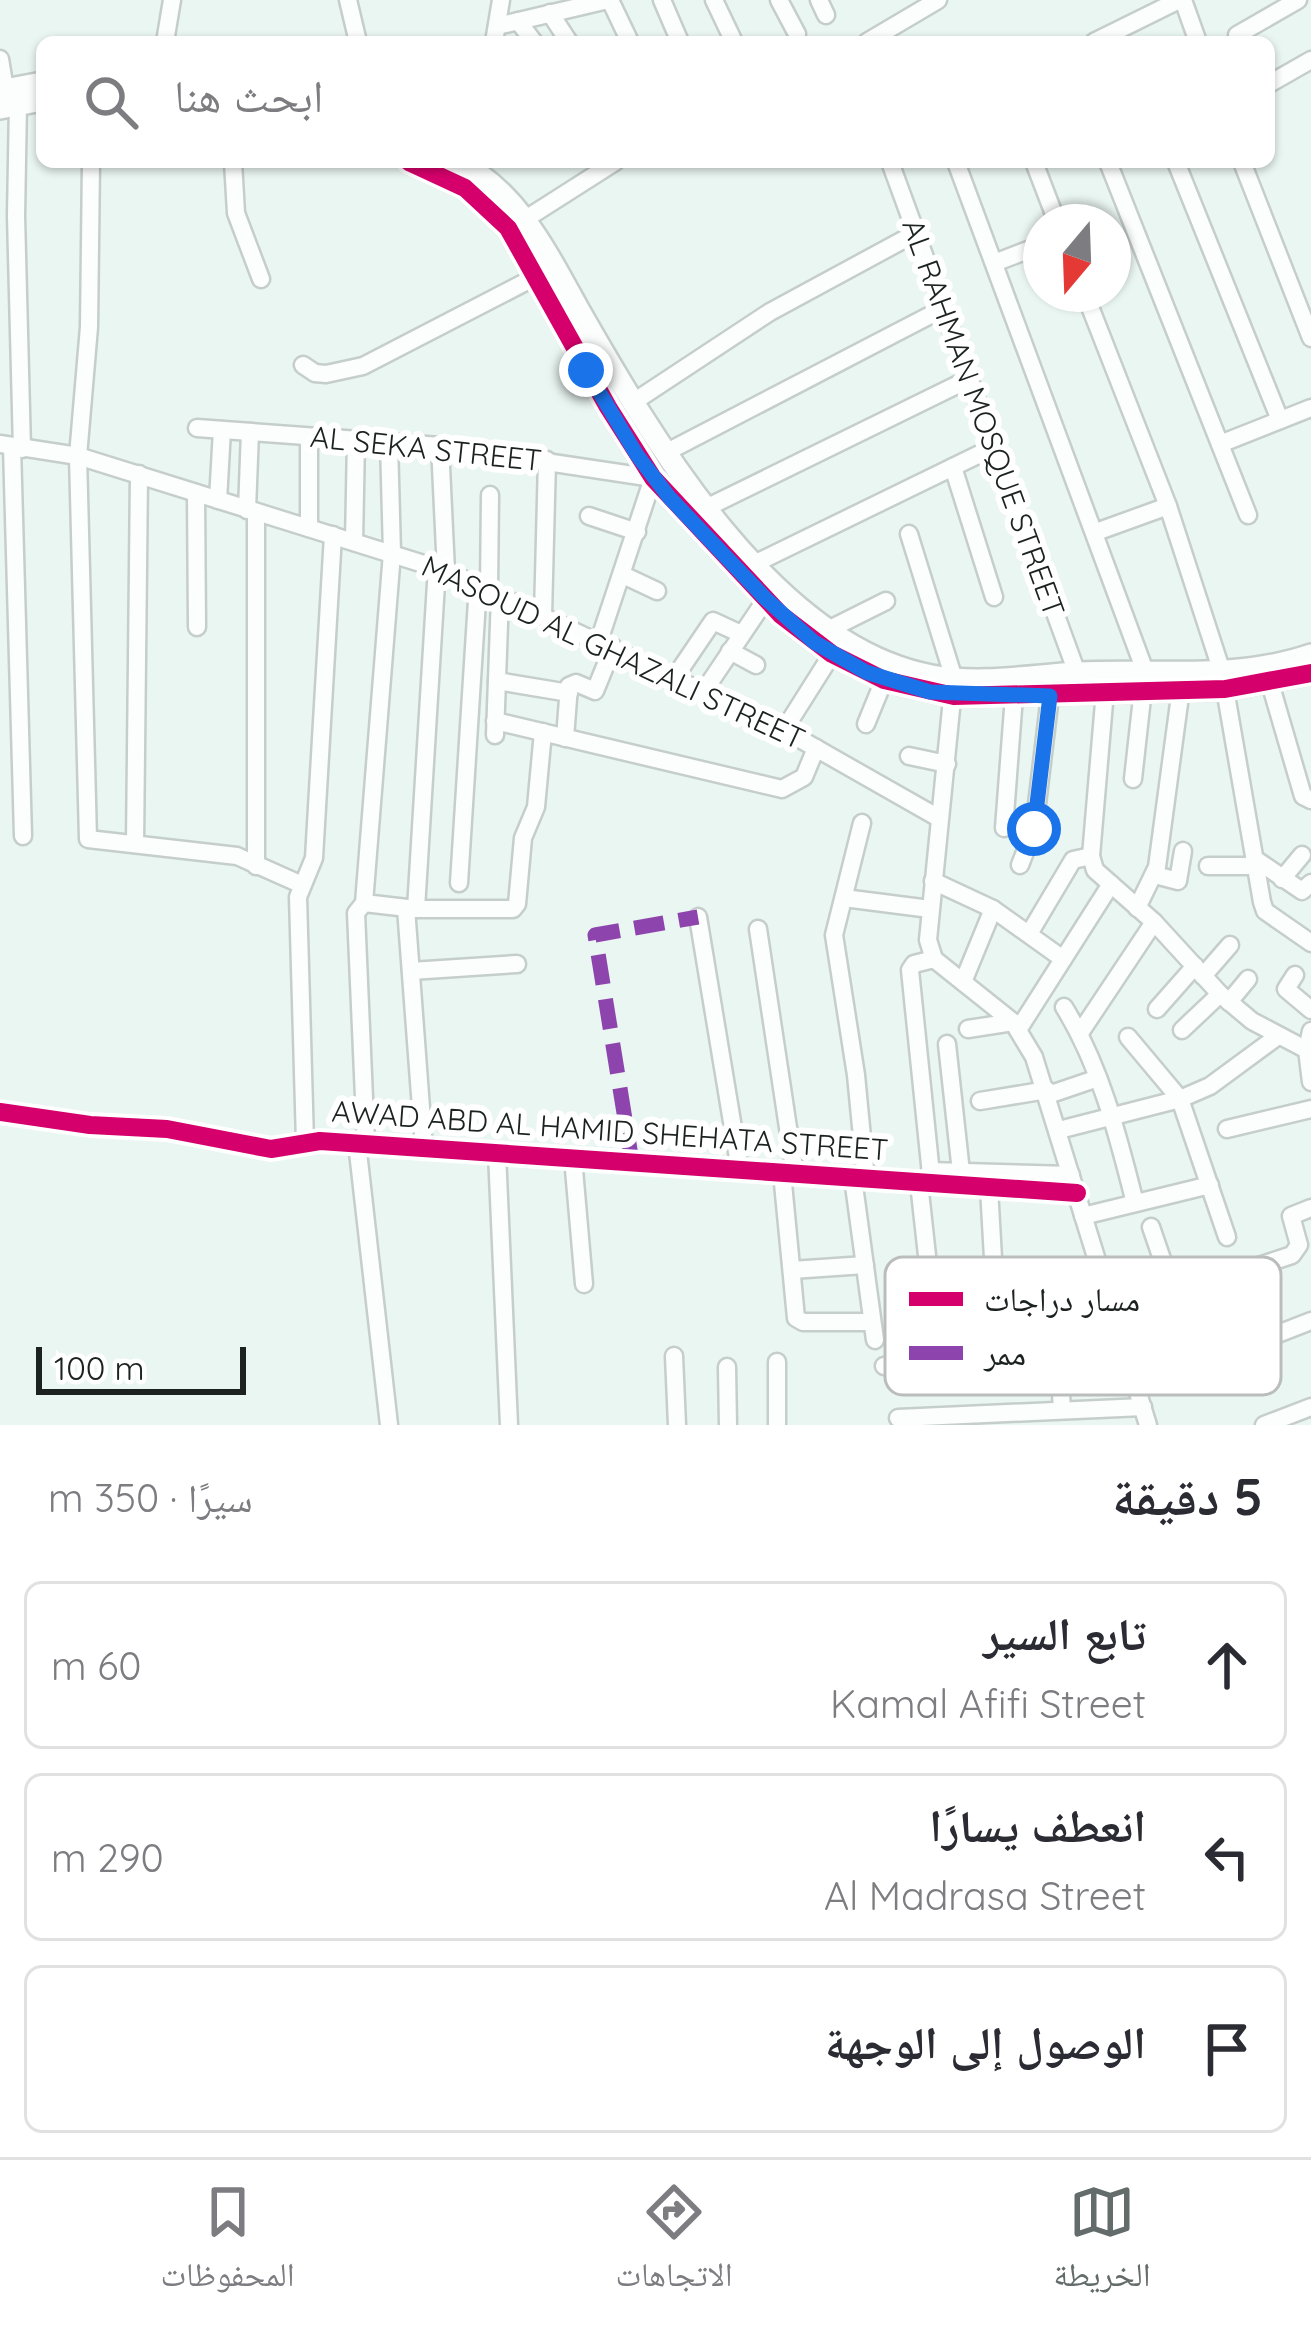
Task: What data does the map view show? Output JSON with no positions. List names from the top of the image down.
{
  "streets": {
    "street": [
      "AL RAHMAN MOSQUE STREET",
      "AL SEKA STREET",
      "MASOUD AL GHAZALI STREET",
      "AWAD ABD AL HAMID SHEHATA STREET"
    ]
  },
  "legend": ["مسار دراجات", "ممر"],
  "scale_bar": "100 m",
  "north": "bottom",
  "page": {
    "search": "ابحث هنا",
    "scale": "100 m",
    "heading": ["5 دقيقة", "سيرًا · 350 m"],
    "list": [
      ["تابع السير", "Kamal Afifi Street", "60 m"],
      ["انعطف يسارًا", "Al Madrasa Street", "290 m"],
      "الوصول إلى الوجهة"
    ],
    "nav": ["الخريطة", "الاتجاهات", "المحفوظات"]
  }
}
